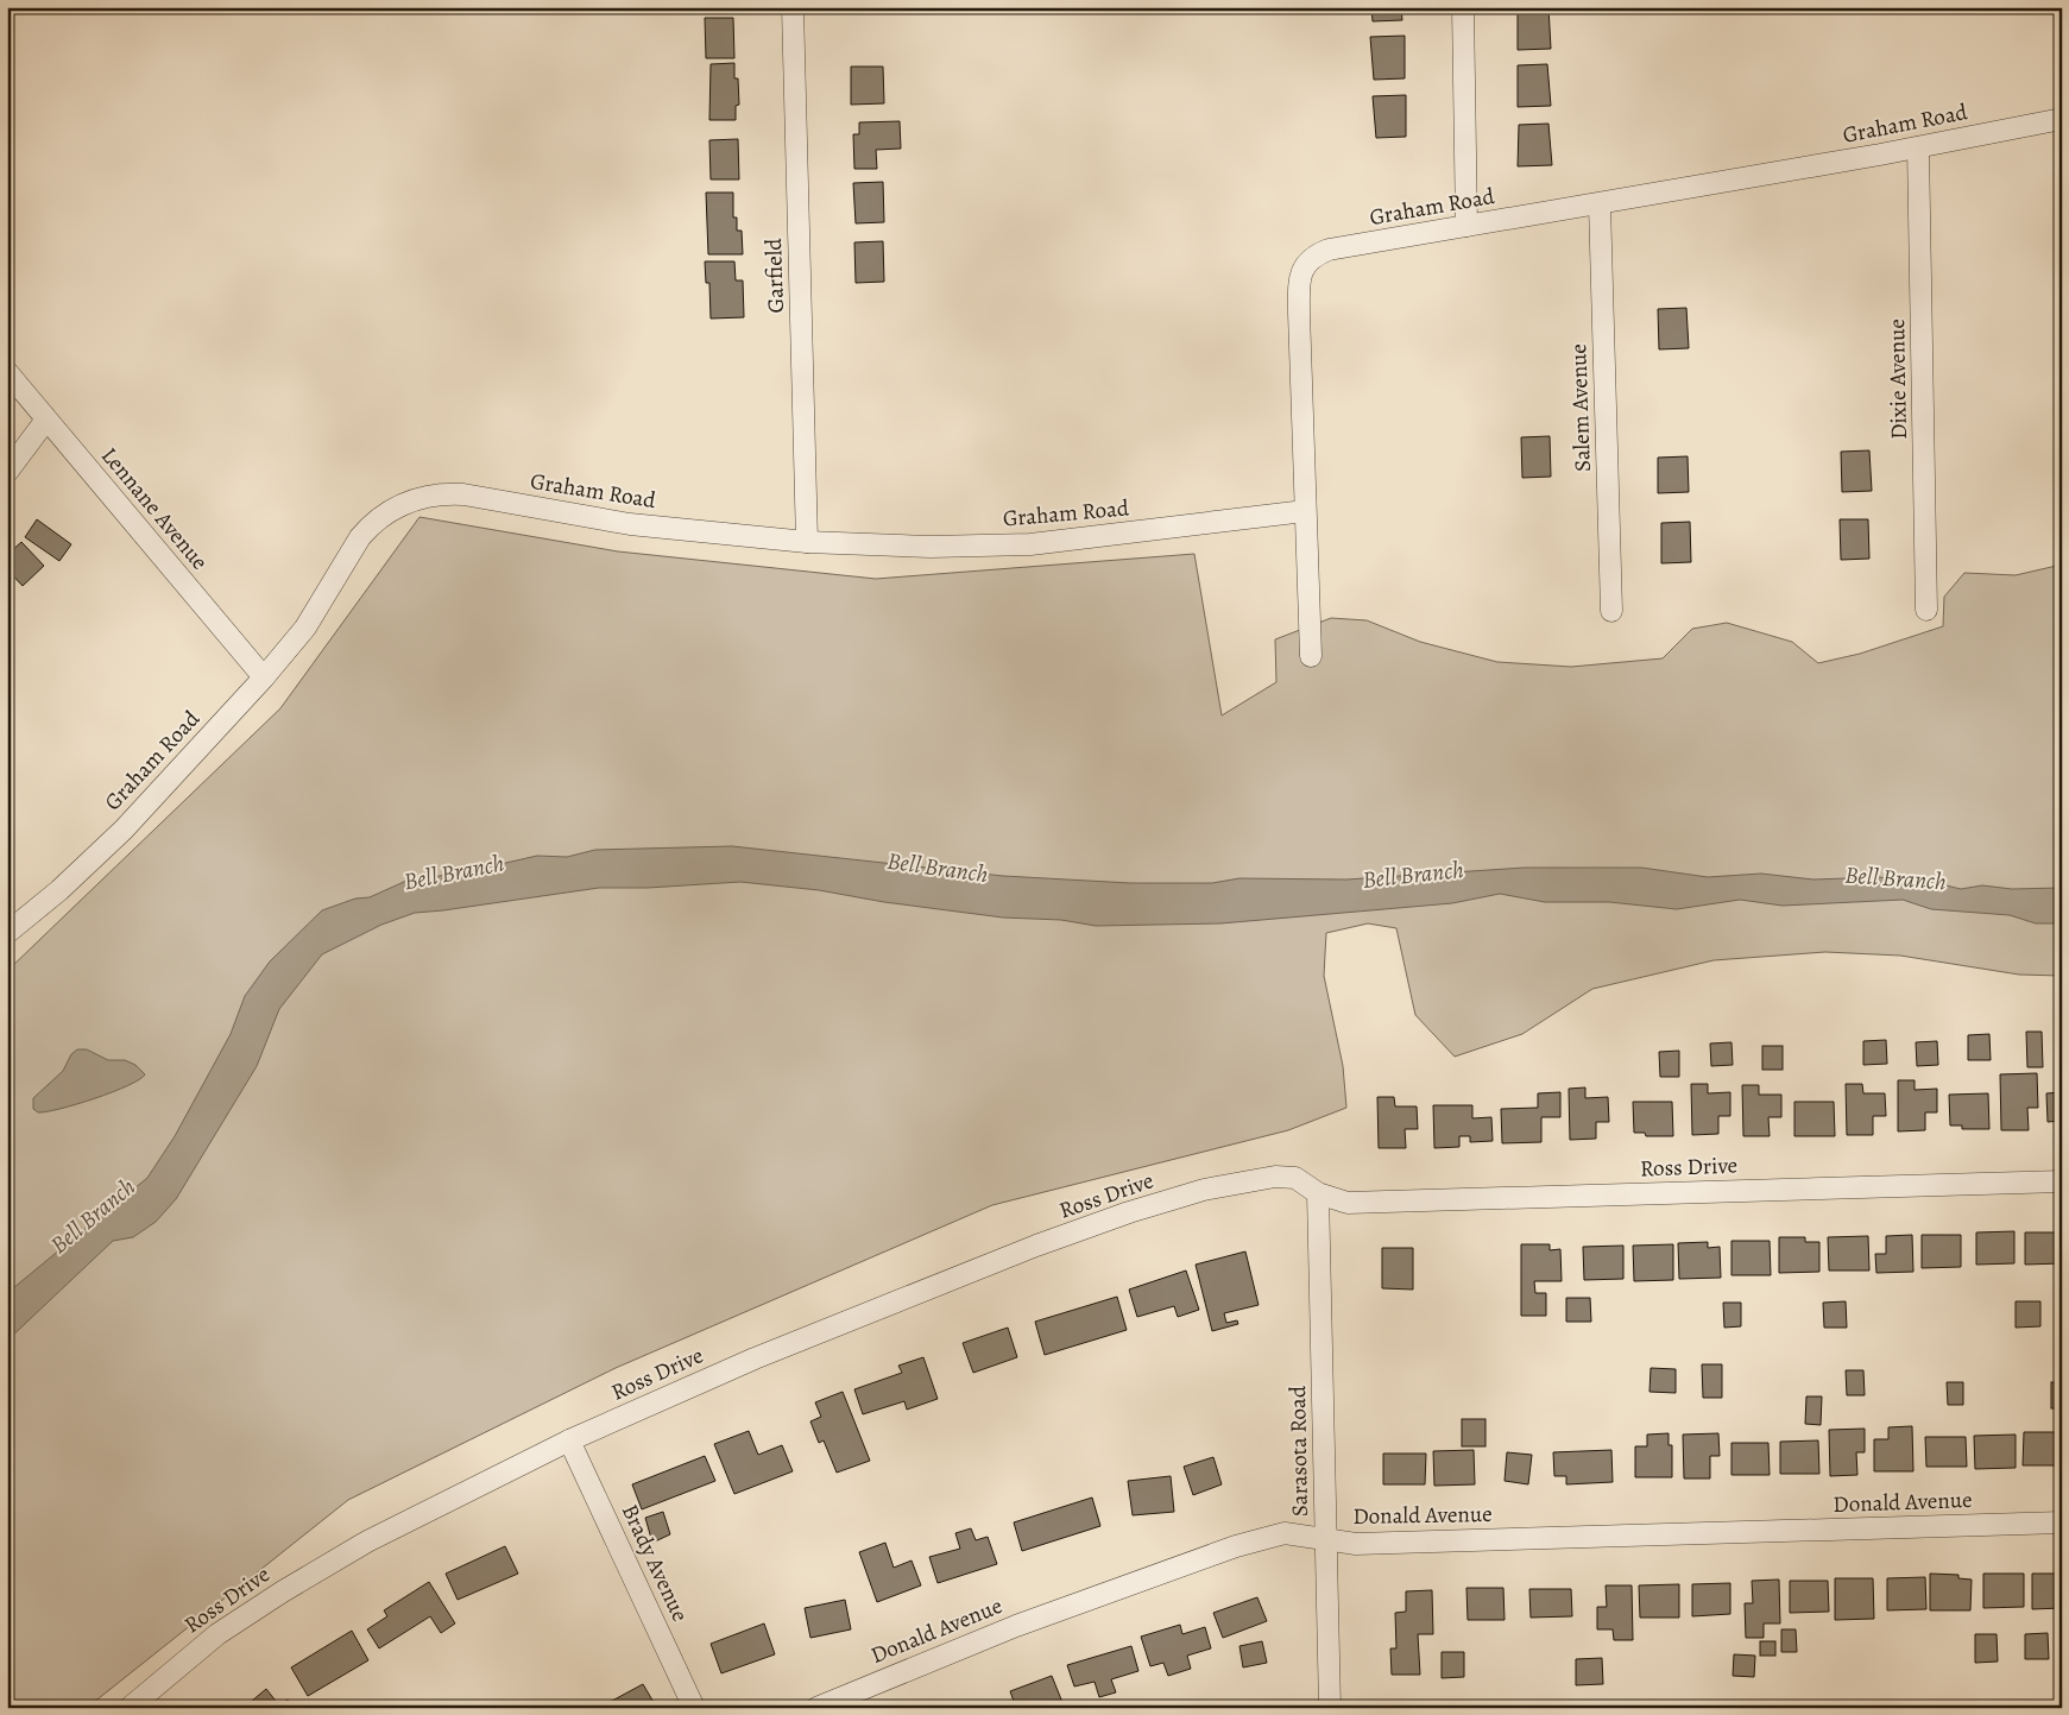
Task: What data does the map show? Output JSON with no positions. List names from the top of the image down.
{
  "streets": {
    "street": [
      "Graham Road",
      "Garfield",
      "Dixie Avenue",
      "Salem Avenue",
      "Lennane Avenue",
      "Ross Drive",
      "Sarasota Road",
      "Donald Avenue",
      "Brady Avenue"
    ]
  },
  "crossings": [
    ["Graham Road", "Garfield"],
    ["Graham Road", "Dixie Avenue"],
    ["Graham Road", "Salem Avenue"],
    ["Graham Road", "Lennane Avenue"],
    ["Ross Drive", "Sarasota Road"],
    ["Ross Drive", "Brady Avenue"],
    ["Sarasota Road", "Donald Avenue"]
  ],
  "water": ["Bell Branch"]
}
